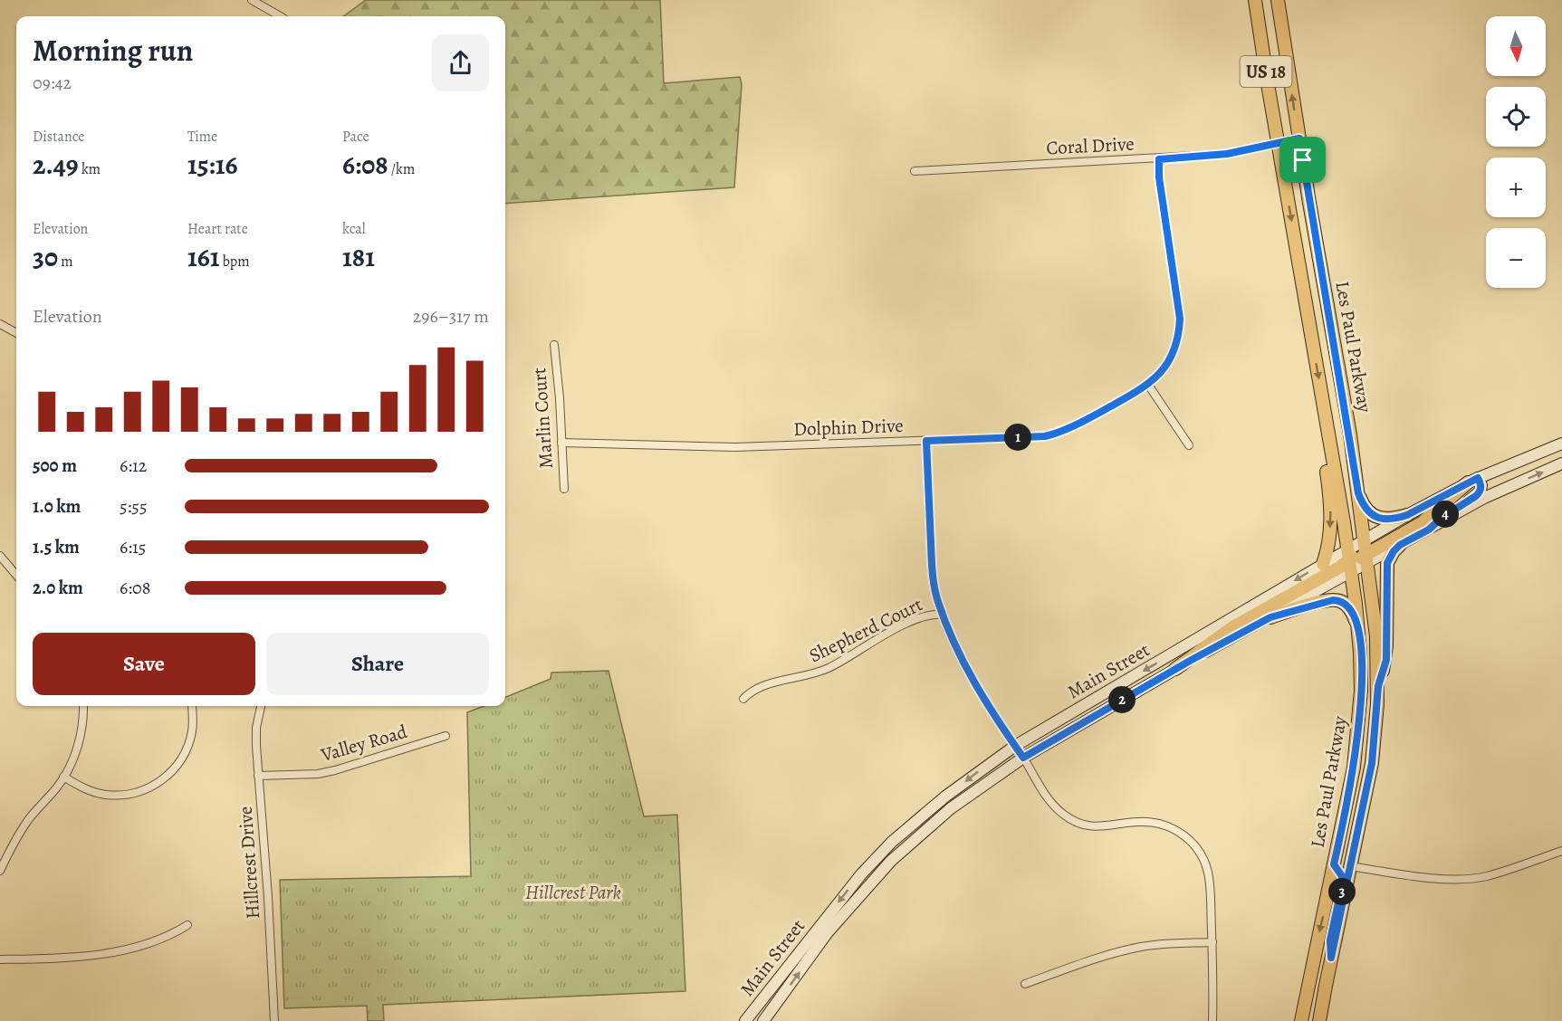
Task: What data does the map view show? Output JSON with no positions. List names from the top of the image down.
{
  "streets": {
    "main road": ["US 18", "Les Paul Parkway", "Main Street"],
    "street": [
      "Coral Drive",
      "Marlin Court",
      "Dolphin Drive",
      "Shepherd Court",
      "Valley Road",
      "Hillcrest Drive"
    ]
  },
  "crossings": [
    ["Coral Drive", "Les Paul Parkway"],
    ["Coral Drive", "Dolphin Drive"],
    ["Les Paul Parkway", "Main Street"],
    ["Marlin Court", "Dolphin Drive"],
    ["Valley Road", "Hillcrest Drive"]
  ],
  "parks": ["Hillcrest Park"],
  "north": "bottom",
  "page": {
    "map_buttons": ["+", "−"],
    "heading": ["Morning run", "09:42"],
    "stats": [
      ["Distance", "2.49 km"],
      ["Time", "15:16"],
      ["Pace", "6:08 /km"],
      ["Elevation", "30 m"],
      ["Heart rate", "161 bpm"],
      ["kcal", "181"]
    ],
    "chart": ["Elevation", "296–317 m"],
    "pins": [
      "1",
      "4",
      "2",
      "3"
    ],
    "list": [
      {
        "name": "500 m",
        "note": "6:12"
      },
      {
        "name": "1.0 km",
        "note": "5:55"
      },
      {
        "name": "1.5 km",
        "note": "6:15"
      },
      {
        "name": "2.0 km",
        "note": "6:08"
      }
    ],
    "buttons": ["Save", "Share"]
  }
}
